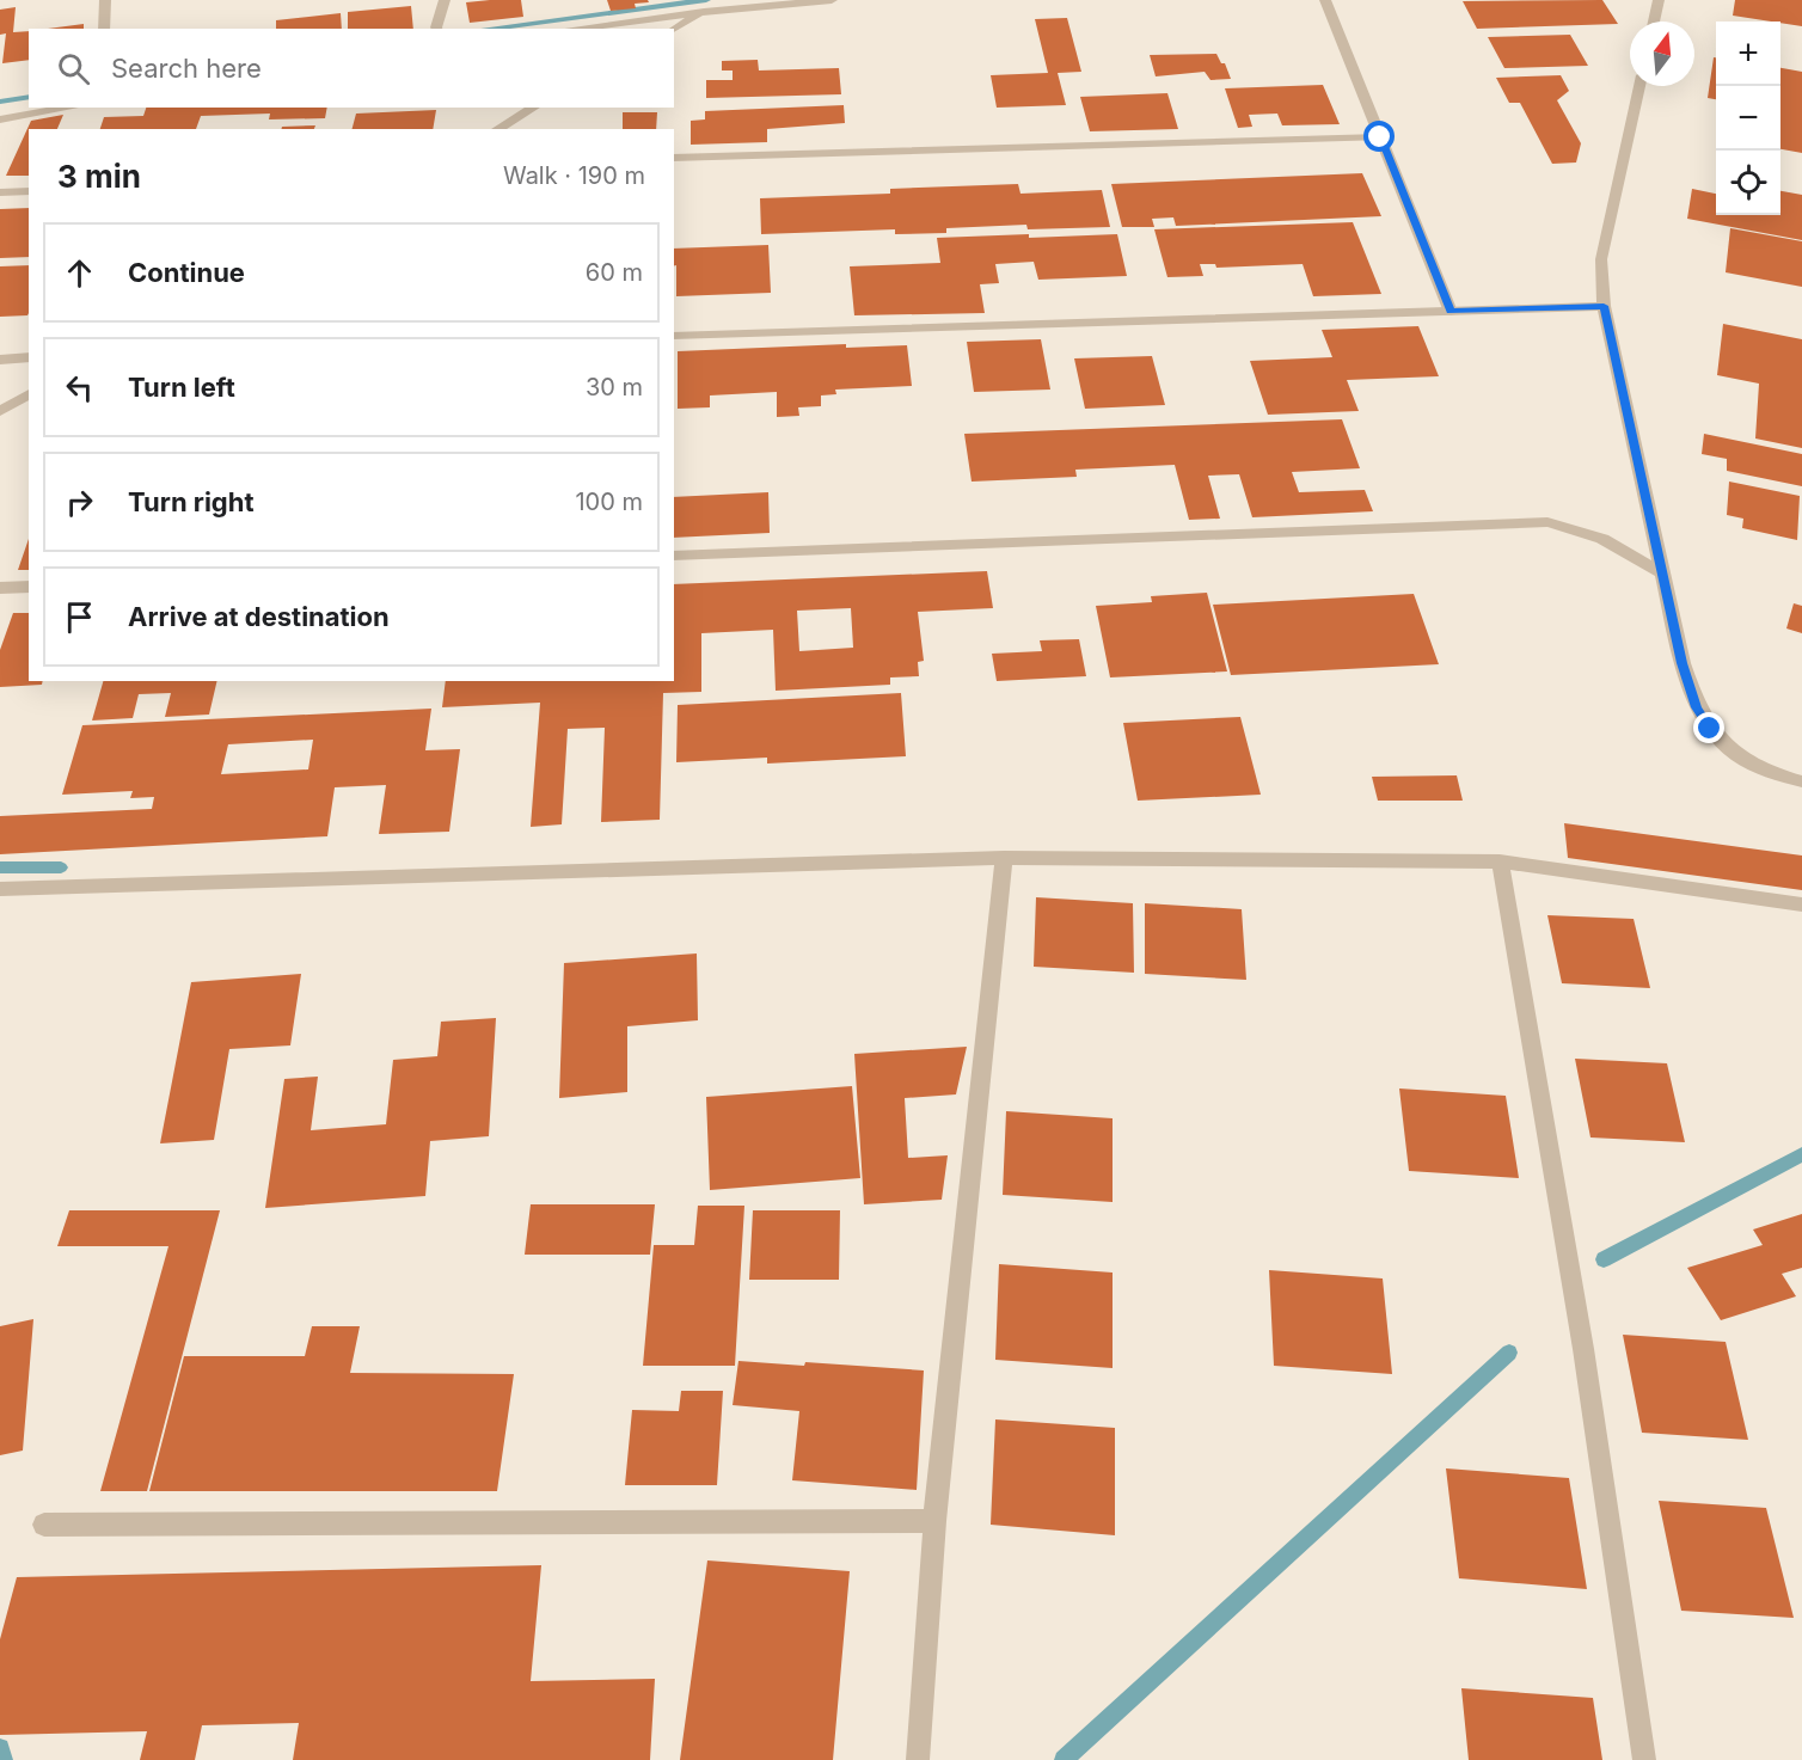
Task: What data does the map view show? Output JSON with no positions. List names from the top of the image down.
{
  "north": "top",
  "page": {
    "map_buttons": ["+", "−"],
    "search": "Search here",
    "heading": ["3 min", "Walk · 190 m"],
    "list": [
      ["Continue", "60 m"],
      ["Turn left", "30 m"],
      ["Turn right", "100 m"],
      "Arrive at destination"
    ]
  }
}
